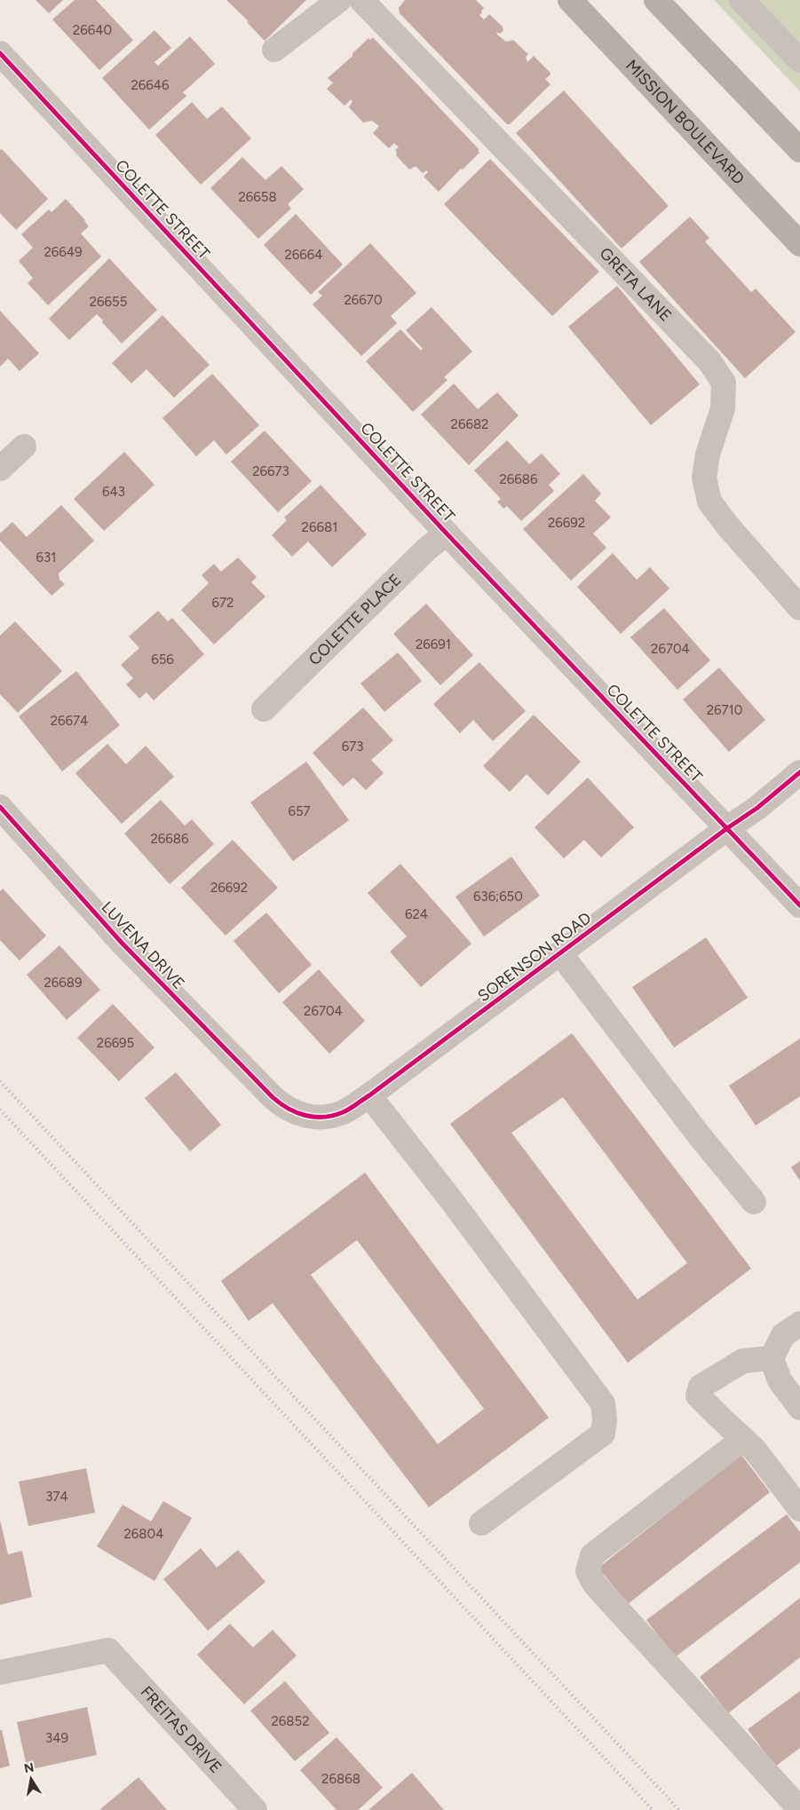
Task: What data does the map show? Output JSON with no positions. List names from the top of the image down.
{
  "streets": {
    "main road": ["MISSION BOULEVARD"],
    "street": [
      "COLETTE STREET",
      "GRETA LANE",
      "COLETTE PLACE",
      "LUVENA DRIVE",
      "SORENSON ROAD",
      "FREITAS DRIVE"
    ]
  },
  "crossings": [
    ["COLETTE STREET", "COLETTE PLACE"],
    ["COLETTE STREET", "SORENSON ROAD"],
    ["LUVENA DRIVE", "SORENSON ROAD"]
  ],
  "house_numbers": [
    "26640",
    "26646",
    "26658",
    "26649",
    "26664",
    "26670",
    "26655",
    "26682",
    "26673",
    "26686",
    "643",
    "26692",
    "26681",
    "631",
    "672",
    "26691",
    "26704",
    "656",
    "26710",
    "26674",
    "673",
    "657",
    "26686",
    "26692",
    "636;650",
    "624",
    "26689",
    "26704",
    "26695",
    "374",
    "26804",
    "26852",
    "349",
    "26868"
  ],
  "north": "top"
}
